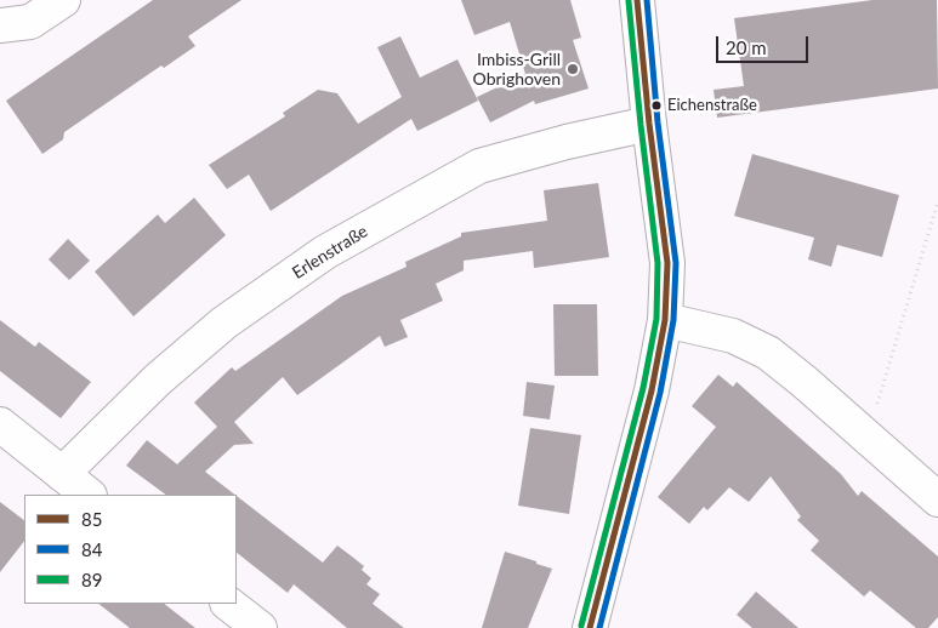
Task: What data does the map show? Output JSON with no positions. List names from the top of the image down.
{
  "streets": {
    "street": ["Erlenstraße"]
  },
  "places": ["Imbiss-Grill Obrighoven", "Eichenstraße"],
  "lines": ["transit line 85", "transit line 84", "transit line 89"],
  "legend": ["85", "84", "89"],
  "scale_bar": "20 m"
}
